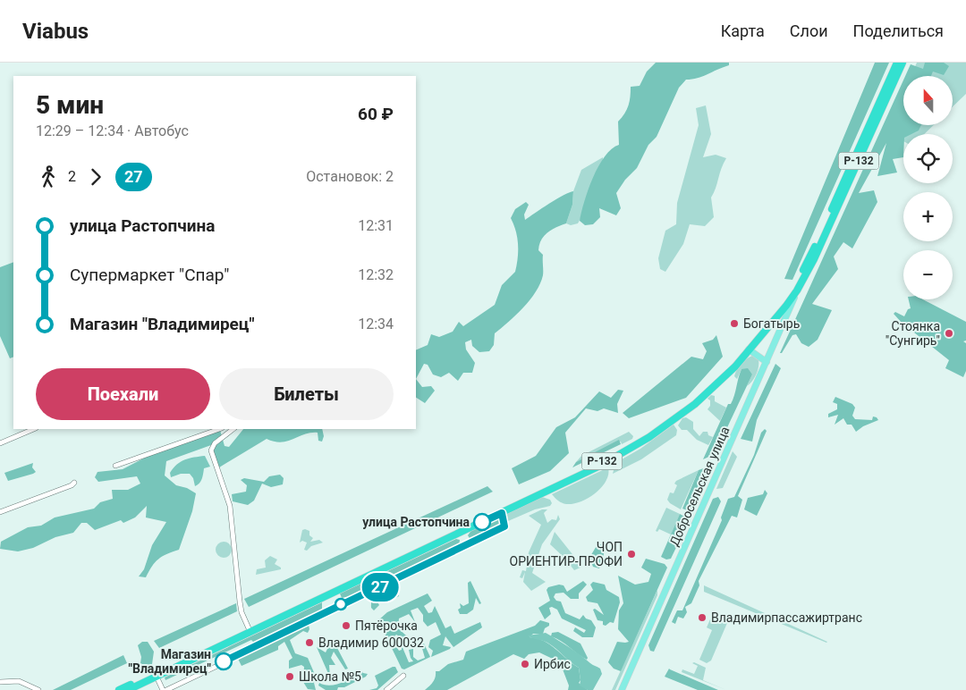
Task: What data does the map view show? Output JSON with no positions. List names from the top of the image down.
{
  "streets": {
    "highway": ["Р-132"],
    "main road": ["Добросельская улица"]
  },
  "crossings": [
    ["Р-132", "Добросельская улица"]
  ],
  "places": [
    "Богатырь",
    "Стоянка \"Сунгирь\"",
    "улица Растопчина",
    "ЧОП ОРИЕНТИР-ПРОФИ",
    "Владимирпассажиртранс",
    "Пятёрочка",
    "Владимир 600032",
    "Магазин \"Владимирец\"",
    "Ирбис",
    "Школа №5"
  ],
  "lines": ["bus line 27"],
  "north": "top",
  "page": {
    "header": "Viabus",
    "nav": ["Карта", "Слои", "Поделиться"],
    "on_map": "27",
    "map_buttons": ["+", "−"],
    "heading": ["5 мин", "12:29 – 12:34 · Автобус", "60 ₽"],
    "legs": ["2", "27", "Остановок: 2"],
    "list": [
      {
        "name": "улица Растопчина",
        "value": "12:31"
      },
      {
        "name": "Супермаркет \"Спар\"",
        "value": "12:32"
      },
      {
        "name": "Магазин \"Владимирец\"",
        "value": "12:34"
      }
    ],
    "buttons": ["Поехали", "Билеты"]
  }
}
